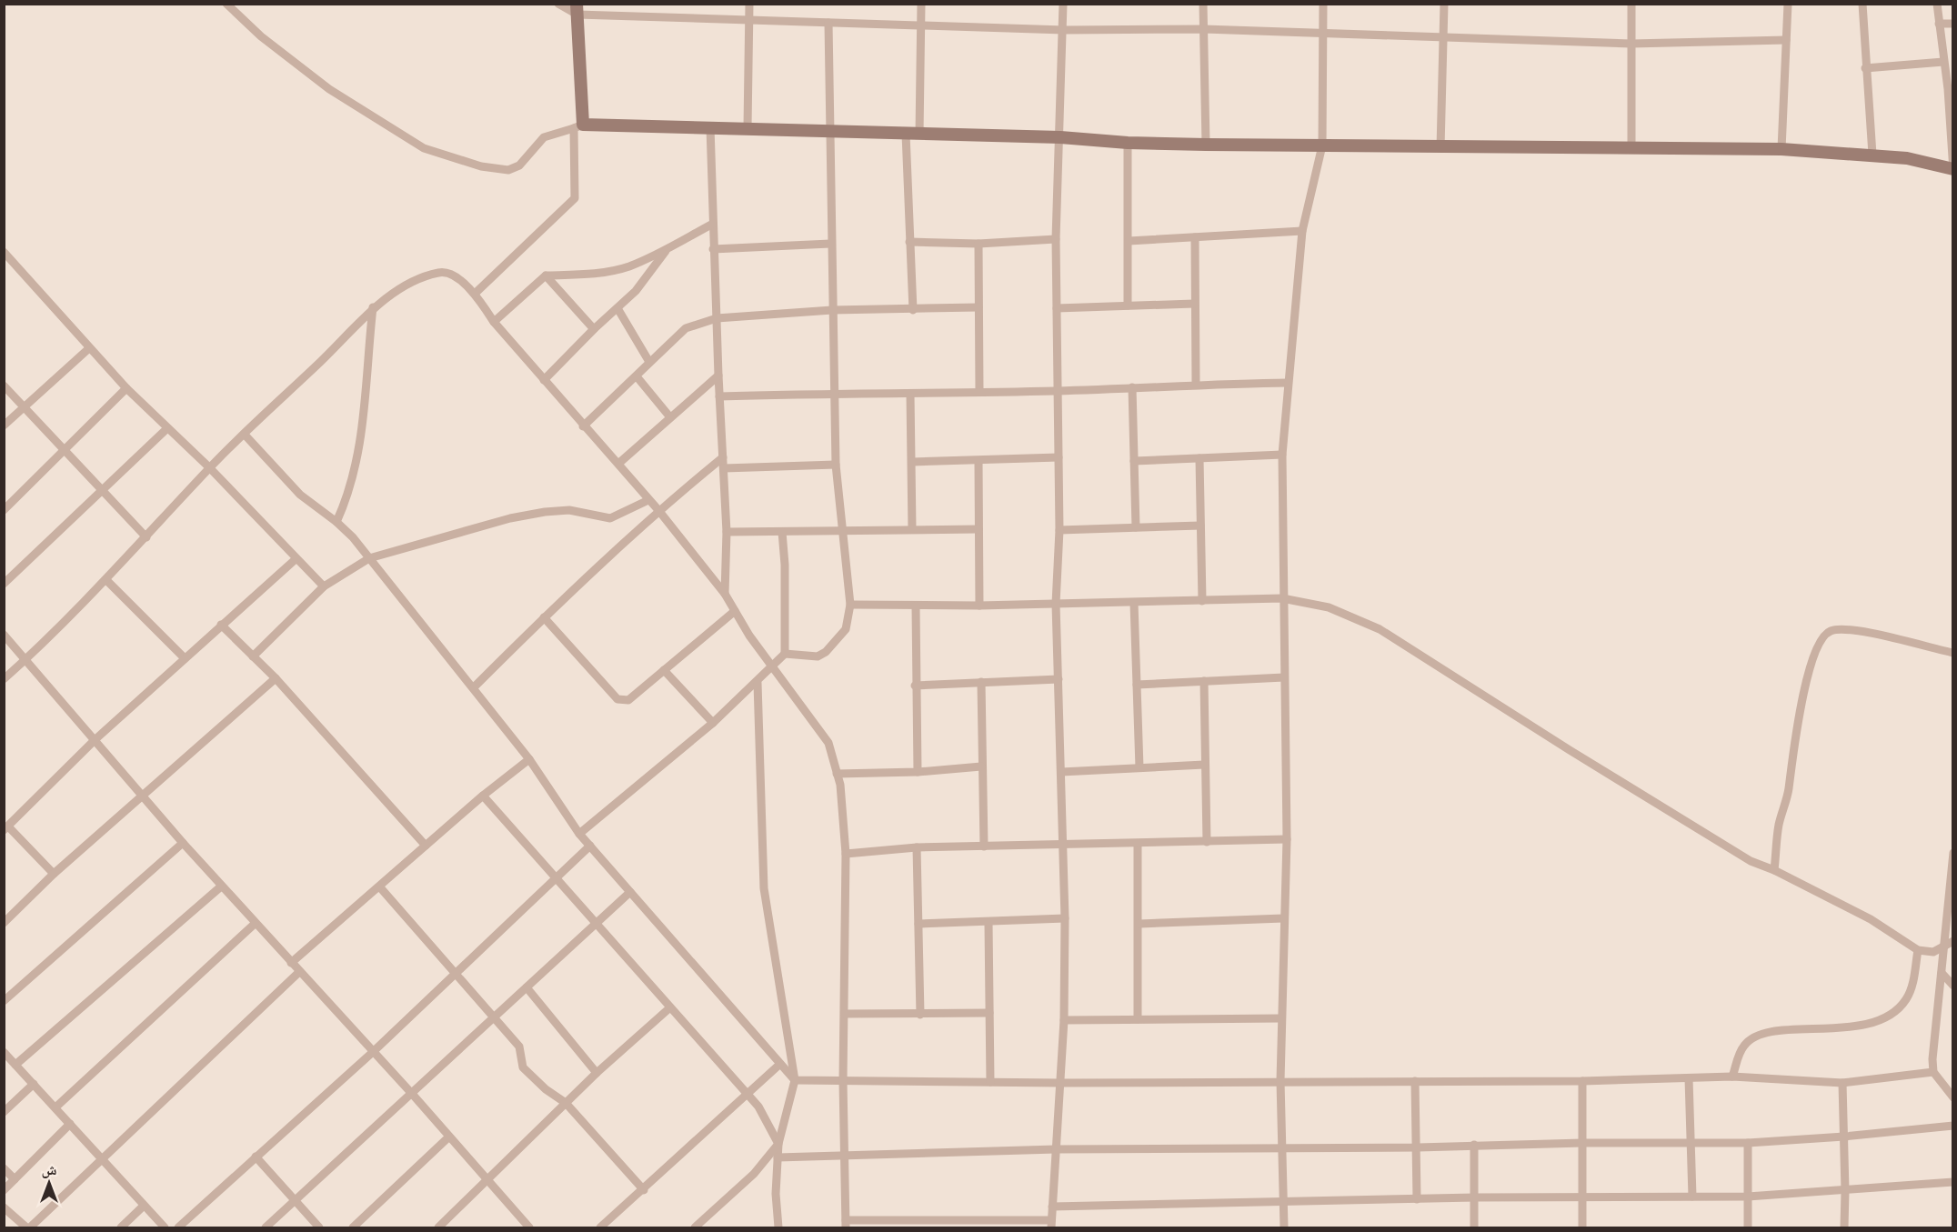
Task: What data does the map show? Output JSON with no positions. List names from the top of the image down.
{
  "north": "top"
}
